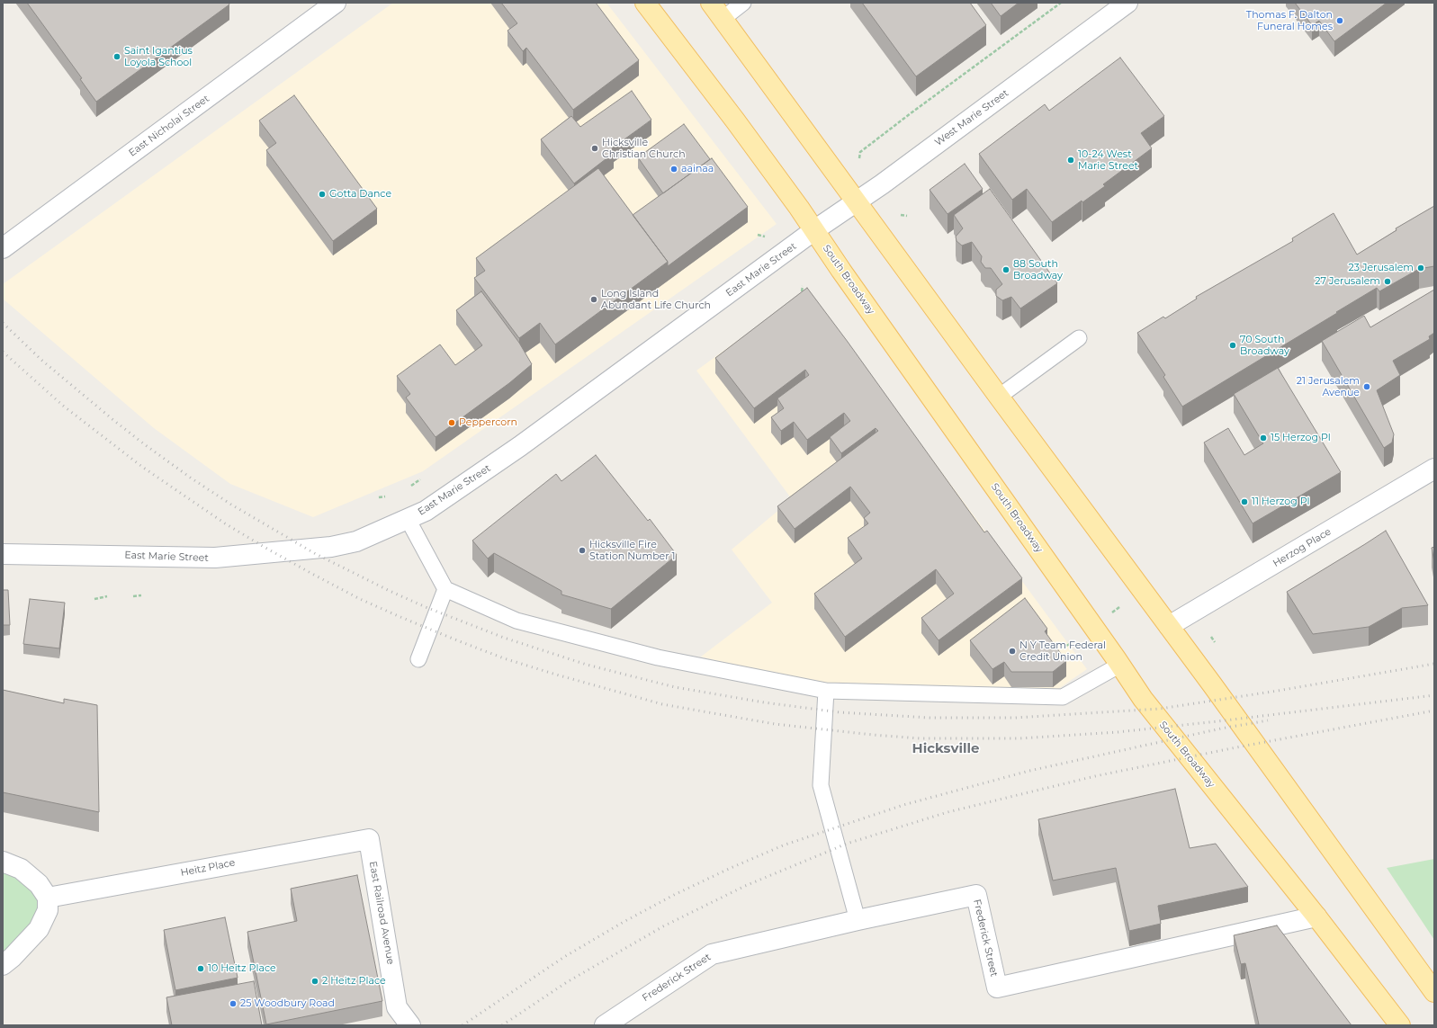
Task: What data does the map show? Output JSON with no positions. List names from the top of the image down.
{
  "streets": {
    "main road": ["South Broadway"],
    "street": [
      "West Marie Street",
      "East Nicholai Street",
      "East Marie Street",
      "Herzog Place",
      "Heitz Place",
      "East Railroad Avenue",
      "Frederick Street"
    ]
  },
  "crossings": [
    ["West Marie Street", "East Marie Street"],
    ["West Marie Street", "South Broadway"],
    ["East Marie Street", "South Broadway"],
    ["South Broadway", "Frederick Street"],
    ["Heitz Place", "East Railroad Avenue"]
  ],
  "districts": ["Hicksville"],
  "places": [
    "Thomas F. Dalton Funeral Homes",
    "Saint Igantius Loyola School",
    "Hicksville Christian Church",
    "10-24 West Marie Street",
    "aainaa",
    "Gotta Dance",
    "23 Jerusalem",
    "88 South Broadway",
    "27 Jerusalem",
    "Long Island Abundant Life Church",
    "70 South Broadway",
    "21 Jerusalem Avenue",
    "Peppercorn",
    "15 Herzog Pl",
    "11 Herzog Pl",
    "Hicksville Fire Station Number 1",
    "N Y Team Federal Credit Union",
    "10 Heitz Place",
    "2 Heitz Place",
    "25 Woodbury Road"
  ]
}
